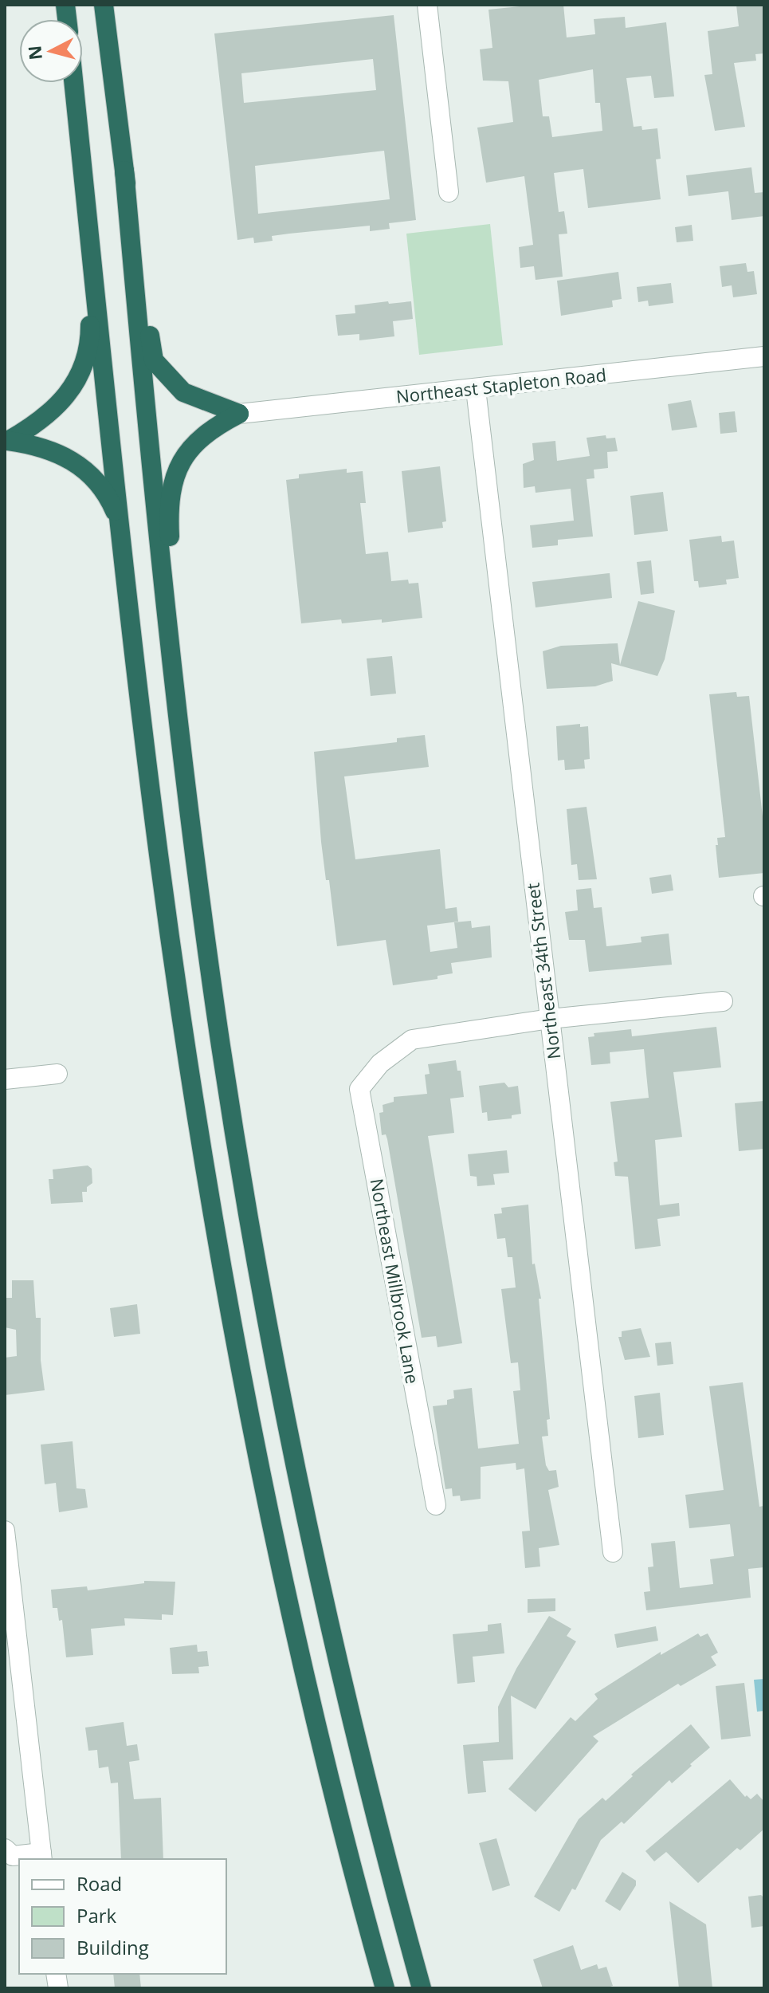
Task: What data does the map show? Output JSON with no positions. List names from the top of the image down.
{
  "streets": {
    "street": ["Northeast Stapleton Road", "Northeast 34th Street", "Northeast Millbrook Lane"]
  },
  "crossings": [
    ["Northeast Stapleton Road", "Northeast 34th Street"],
    ["Northeast 34th Street", "Northeast Millbrook Lane"]
  ],
  "legend": ["Road", "Park", "Building"],
  "north": "left"
}
